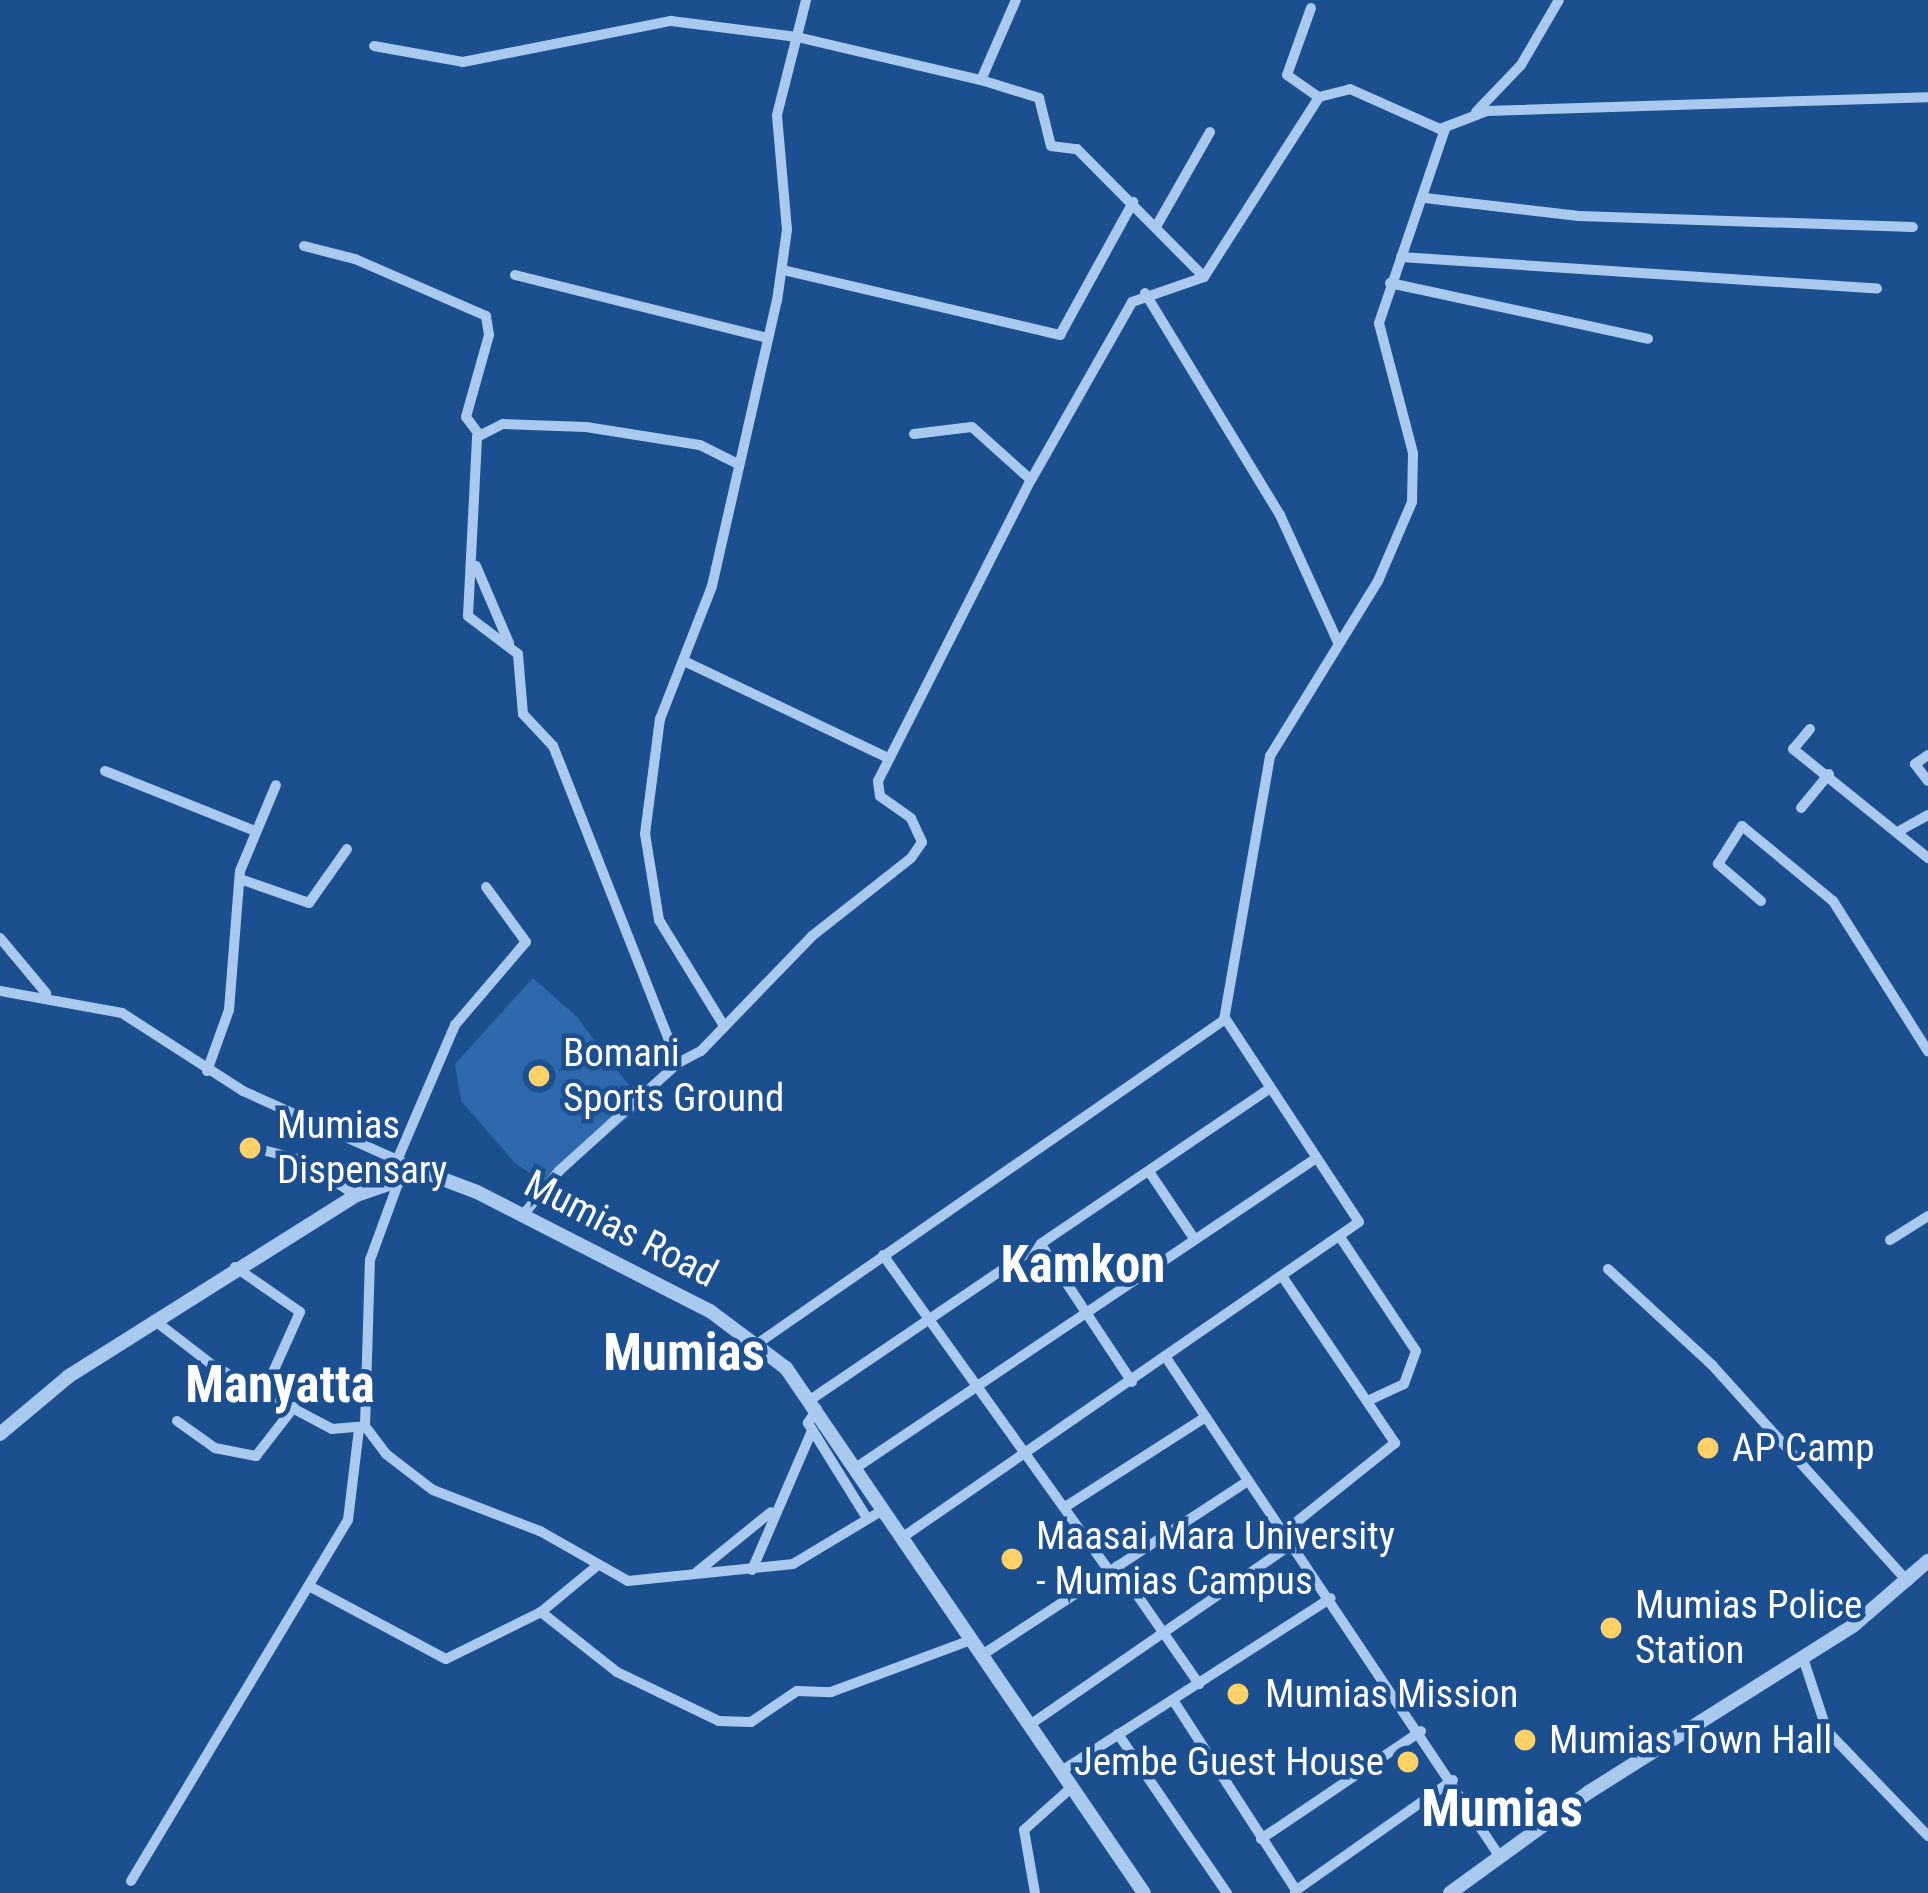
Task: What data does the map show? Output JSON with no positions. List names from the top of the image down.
{
  "streets": {
    "street": ["Mumias Road"]
  },
  "districts": [
    "Kamkon",
    "Mumias",
    "Manyatta",
    "Mumias"
  ],
  "places": [
    "Bomani Sports Ground",
    "Mumias Dispensary",
    "AP Camp",
    "Maasai Mara University - Mumias Campus",
    "Mumias Police Station",
    "Mumias Mission",
    "Mumias Town Hall",
    "Jembe Guest House"
  ]
}
